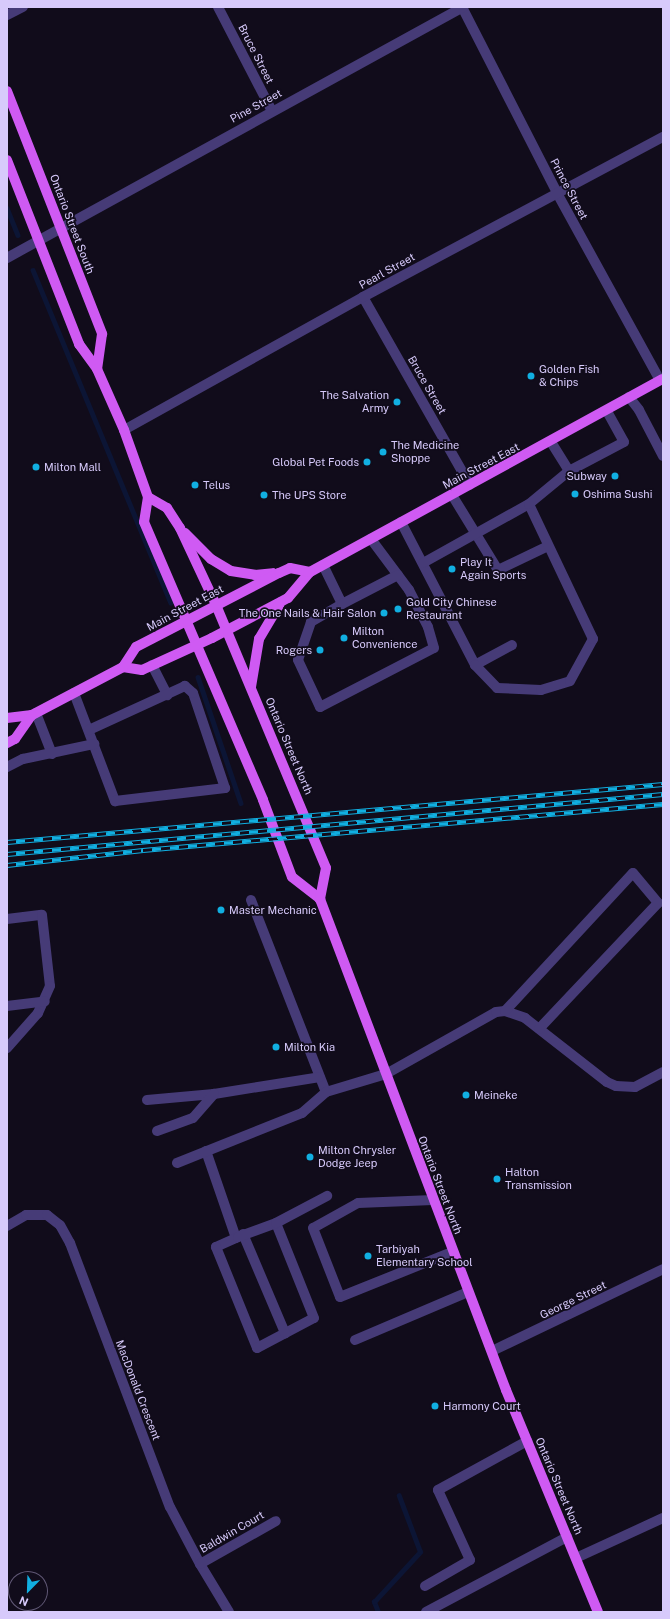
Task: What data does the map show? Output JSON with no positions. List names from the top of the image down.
{
  "streets": {
    "main road": ["Ontario Street South", "Main Street East", "Ontario Street North"],
    "street": [
      "Bruce Street",
      "Pine Street",
      "Prince Street",
      "Pearl Street",
      "George Street",
      "MacDonald Crescent",
      "Baldwin Court"
    ]
  },
  "crossings": [
    ["Bruce Street", "Pine Street"],
    ["Bruce Street", "Pearl Street"],
    ["Bruce Street", "Main Street East"],
    ["Pine Street", "Prince Street"],
    ["Pine Street", "Ontario Street South"],
    ["Prince Street", "Pearl Street"],
    ["Prince Street", "Main Street East"],
    ["Main Street East", "Ontario Street North"],
    ["Ontario Street North", "George Street"],
    ["MacDonald Crescent", "Baldwin Court"]
  ],
  "places": [
    "Golden Fish & Chips",
    "The Salvation Army",
    "The Medicine Shoppe",
    "Global Pet Foods",
    "Milton Mall",
    "Subway",
    "Telus",
    "Oshima Sushi",
    "The UPS Store",
    "Play It Again Sports",
    "Gold City Chinese Restaurant",
    "The One Nails & Hair Salon",
    "Milton Convenience",
    "Rogers",
    "Master Mechanic",
    "Milton Kia",
    "Meineke",
    "Milton Chrysler Dodge Jeep",
    "Halton Transmission",
    "Tarbiyah Elementary School",
    "Harmony Court"
  ],
  "north": "bottom left"
}
